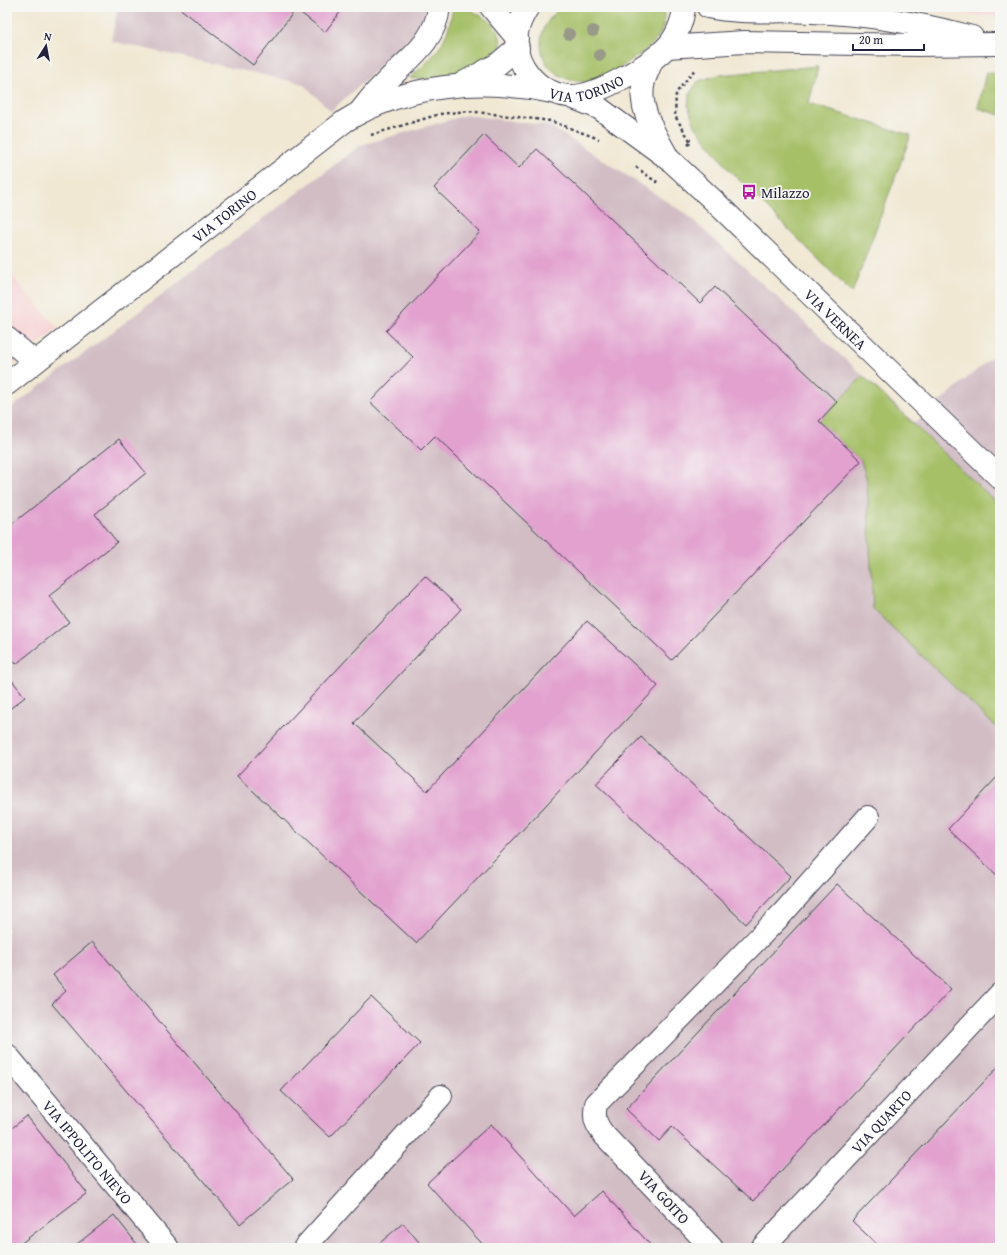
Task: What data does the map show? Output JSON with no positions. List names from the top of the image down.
{
  "streets": {
    "street": [
      "VIA TORINO",
      "VIA VERNEA",
      "VIA QUARTO",
      "VIA IPPOLITO NIEVO",
      "VIA GOITO"
    ]
  },
  "places": {
    "bus stop": ["Milazzo"]
  },
  "scale_bar": "20 m",
  "north": "top"
}
